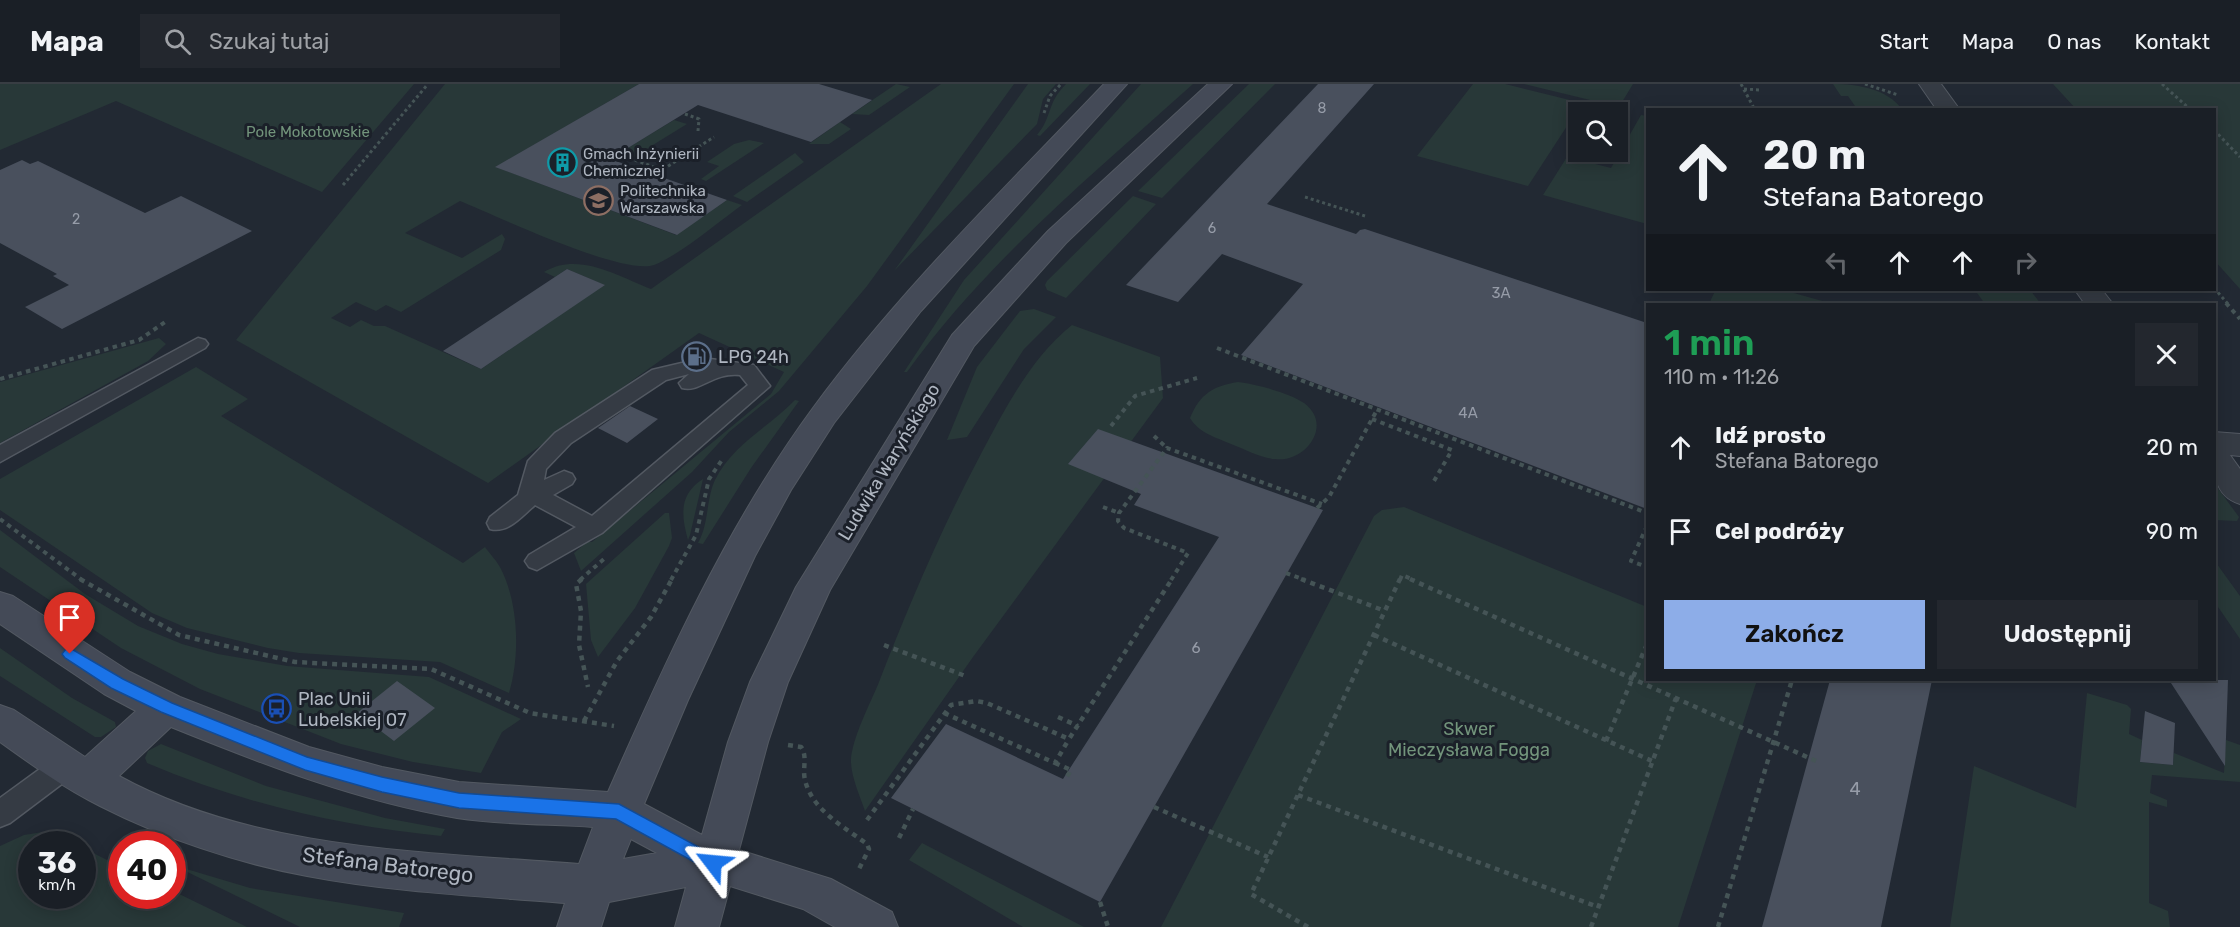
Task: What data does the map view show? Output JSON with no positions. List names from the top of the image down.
{
  "streets": {
    "main road": ["Ludwika Waryńskiego", "Stefana Batorego"]
  },
  "crossings": [
    ["Ludwika Waryńskiego", "Stefana Batorego"]
  ],
  "parks": ["Pole Mokotowskie", "Skwer Mieczysława Fogga"],
  "places": {
    "building": ["Gmach Inżynierii Chemicznej"],
    "school or university": ["Politechnika Warszawska"],
    "fuel station": ["LPG 24h"],
    "bus stop": ["Plac Unii Lubelskiej 07"]
  },
  "house_numbers": [
    "8",
    "2",
    "6",
    "3A",
    "4A",
    "6",
    "4"
  ],
  "page": {
    "header": "Mapa",
    "search": "Szukaj tutaj",
    "nav": [
      "Start",
      "Mapa",
      "O nas",
      "Kontakt"
    ],
    "turn": ["20 m", "Stefana Batorego"],
    "heading": ["1 min", "110 m · 11:26"],
    "list": [
      {
        "name": "Idź prosto",
        "note": "Stefana Batorego",
        "value": "20 m"
      },
      {
        "name": "Cel podróży",
        "value": "90 m"
      }
    ],
    "buttons": ["Zakończ", "Udostępnij"],
    "speed": "36 km/h",
    "limit": "40"
  }
}
